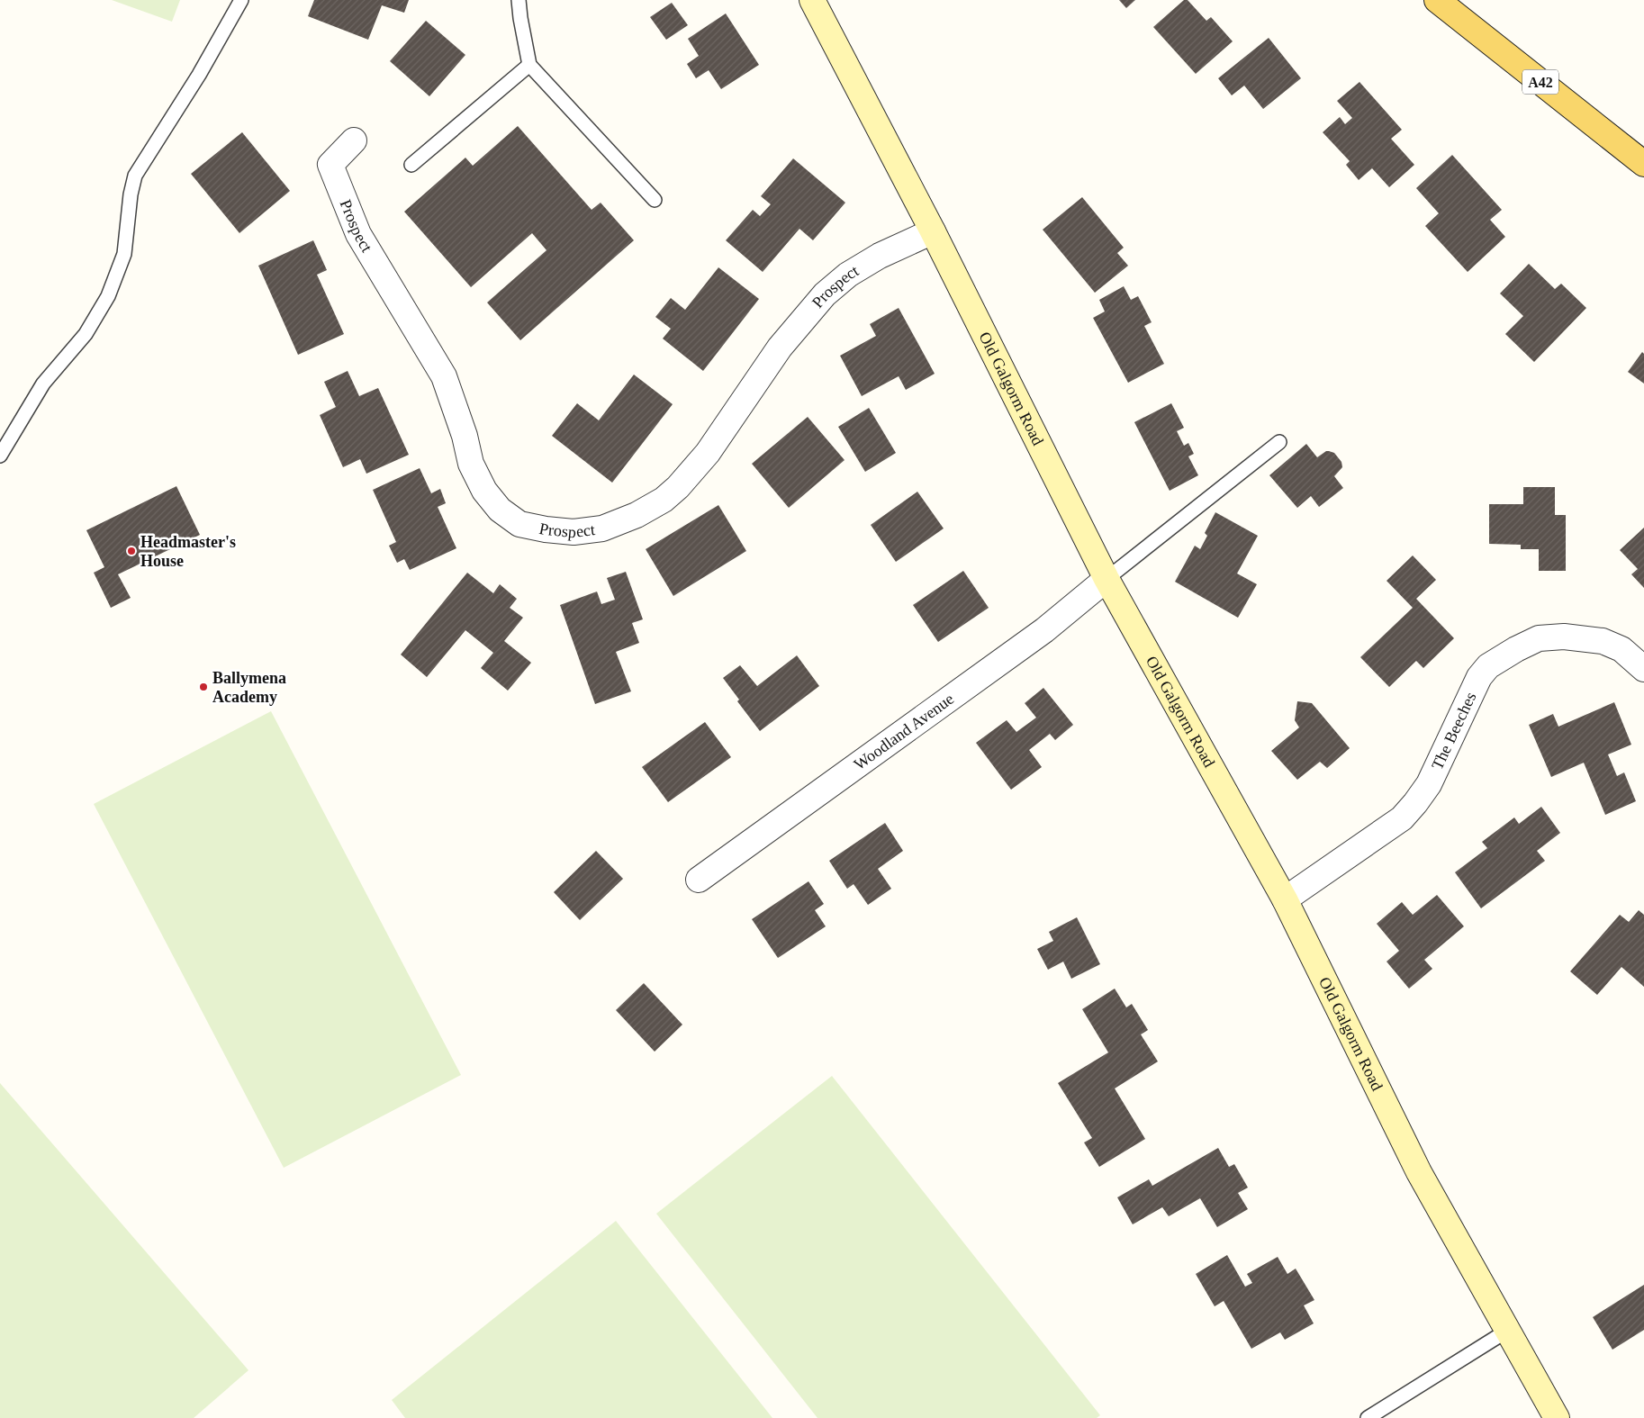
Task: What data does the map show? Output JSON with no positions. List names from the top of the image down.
{
  "streets": {
    "main road": ["A42"],
    "street": [
      "Prospect",
      "Old Galgorm Road",
      "The Beeches",
      "Woodland Avenue"
    ]
  },
  "crossings": [
    ["Prospect", "Old Galgorm Road"],
    ["Old Galgorm Road", "The Beeches"],
    ["Old Galgorm Road", "Woodland Avenue"]
  ],
  "places": ["Headmaster's House", "Ballymena Academy"]
}
